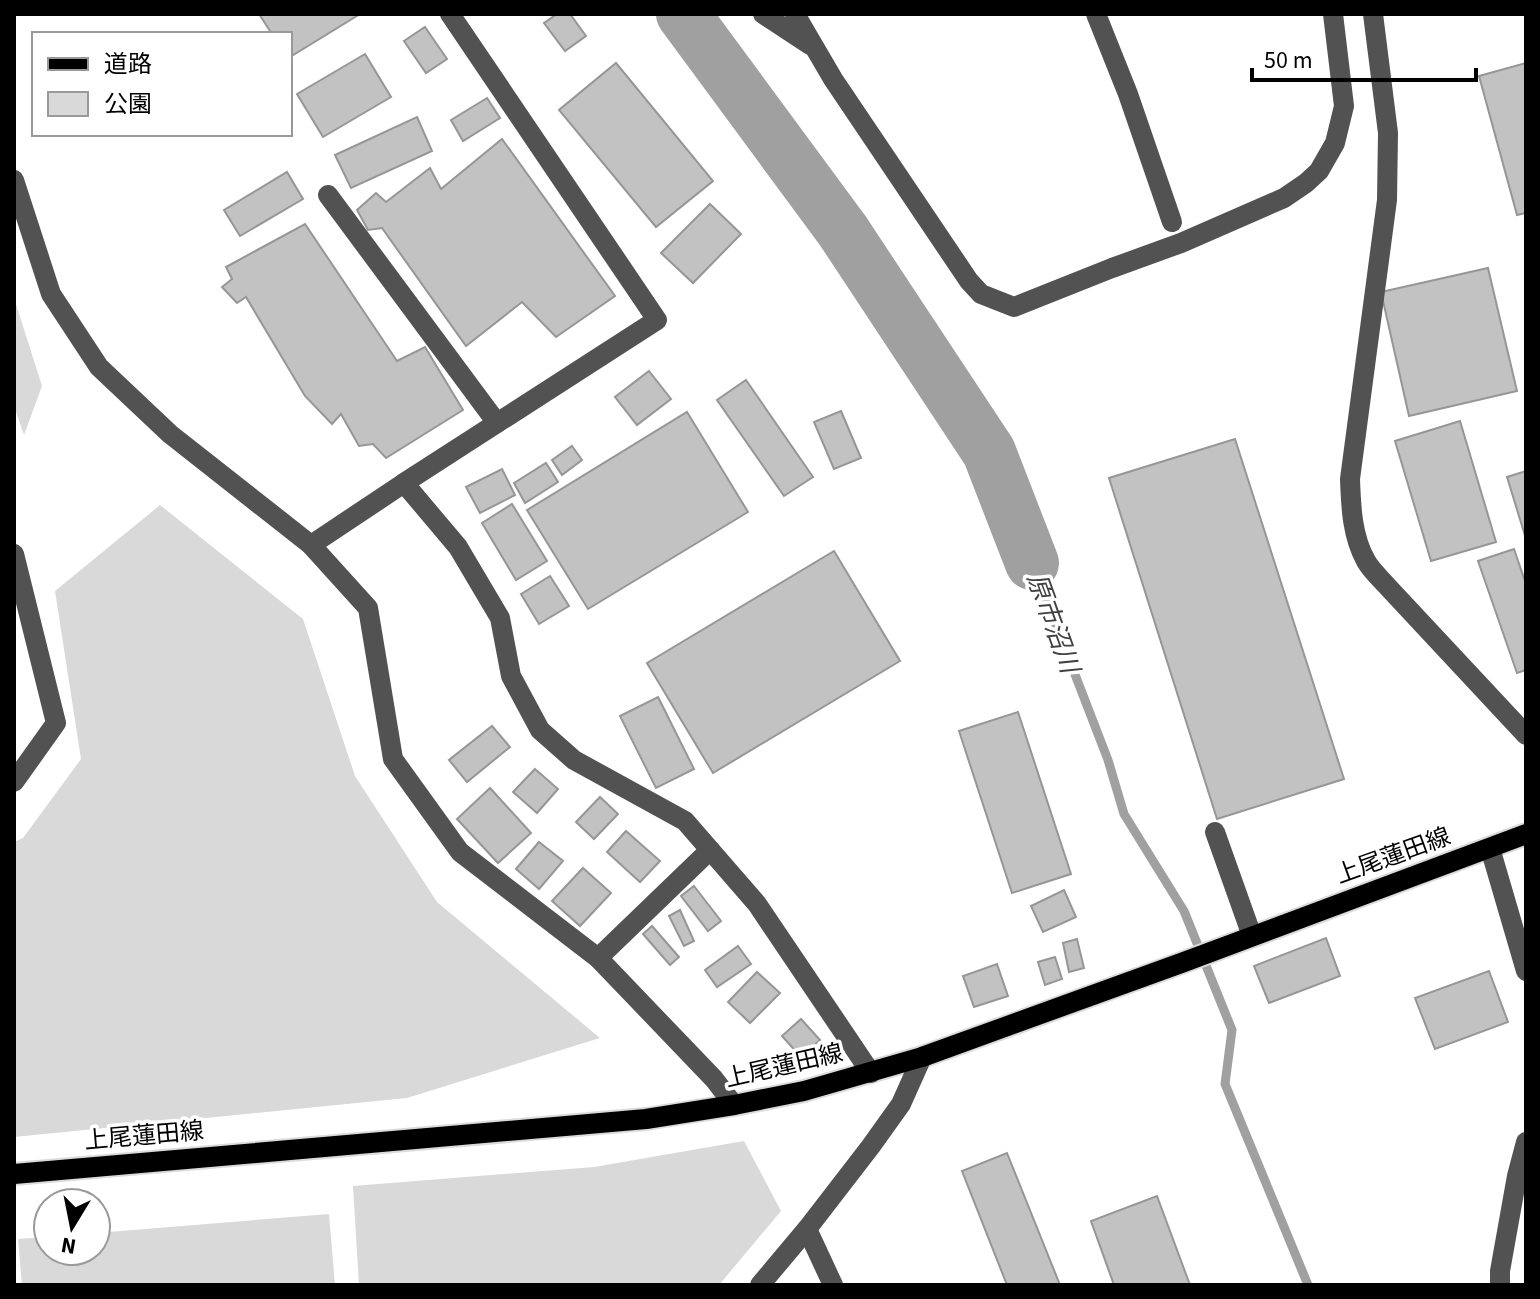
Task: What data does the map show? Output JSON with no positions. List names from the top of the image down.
{
  "streets": {
    "main road": ["上尾蓮田線"]
  },
  "water": ["原市沼川"],
  "legend": ["道路", "公園"],
  "scale_bar": "50 m",
  "north": "bottom"
}
